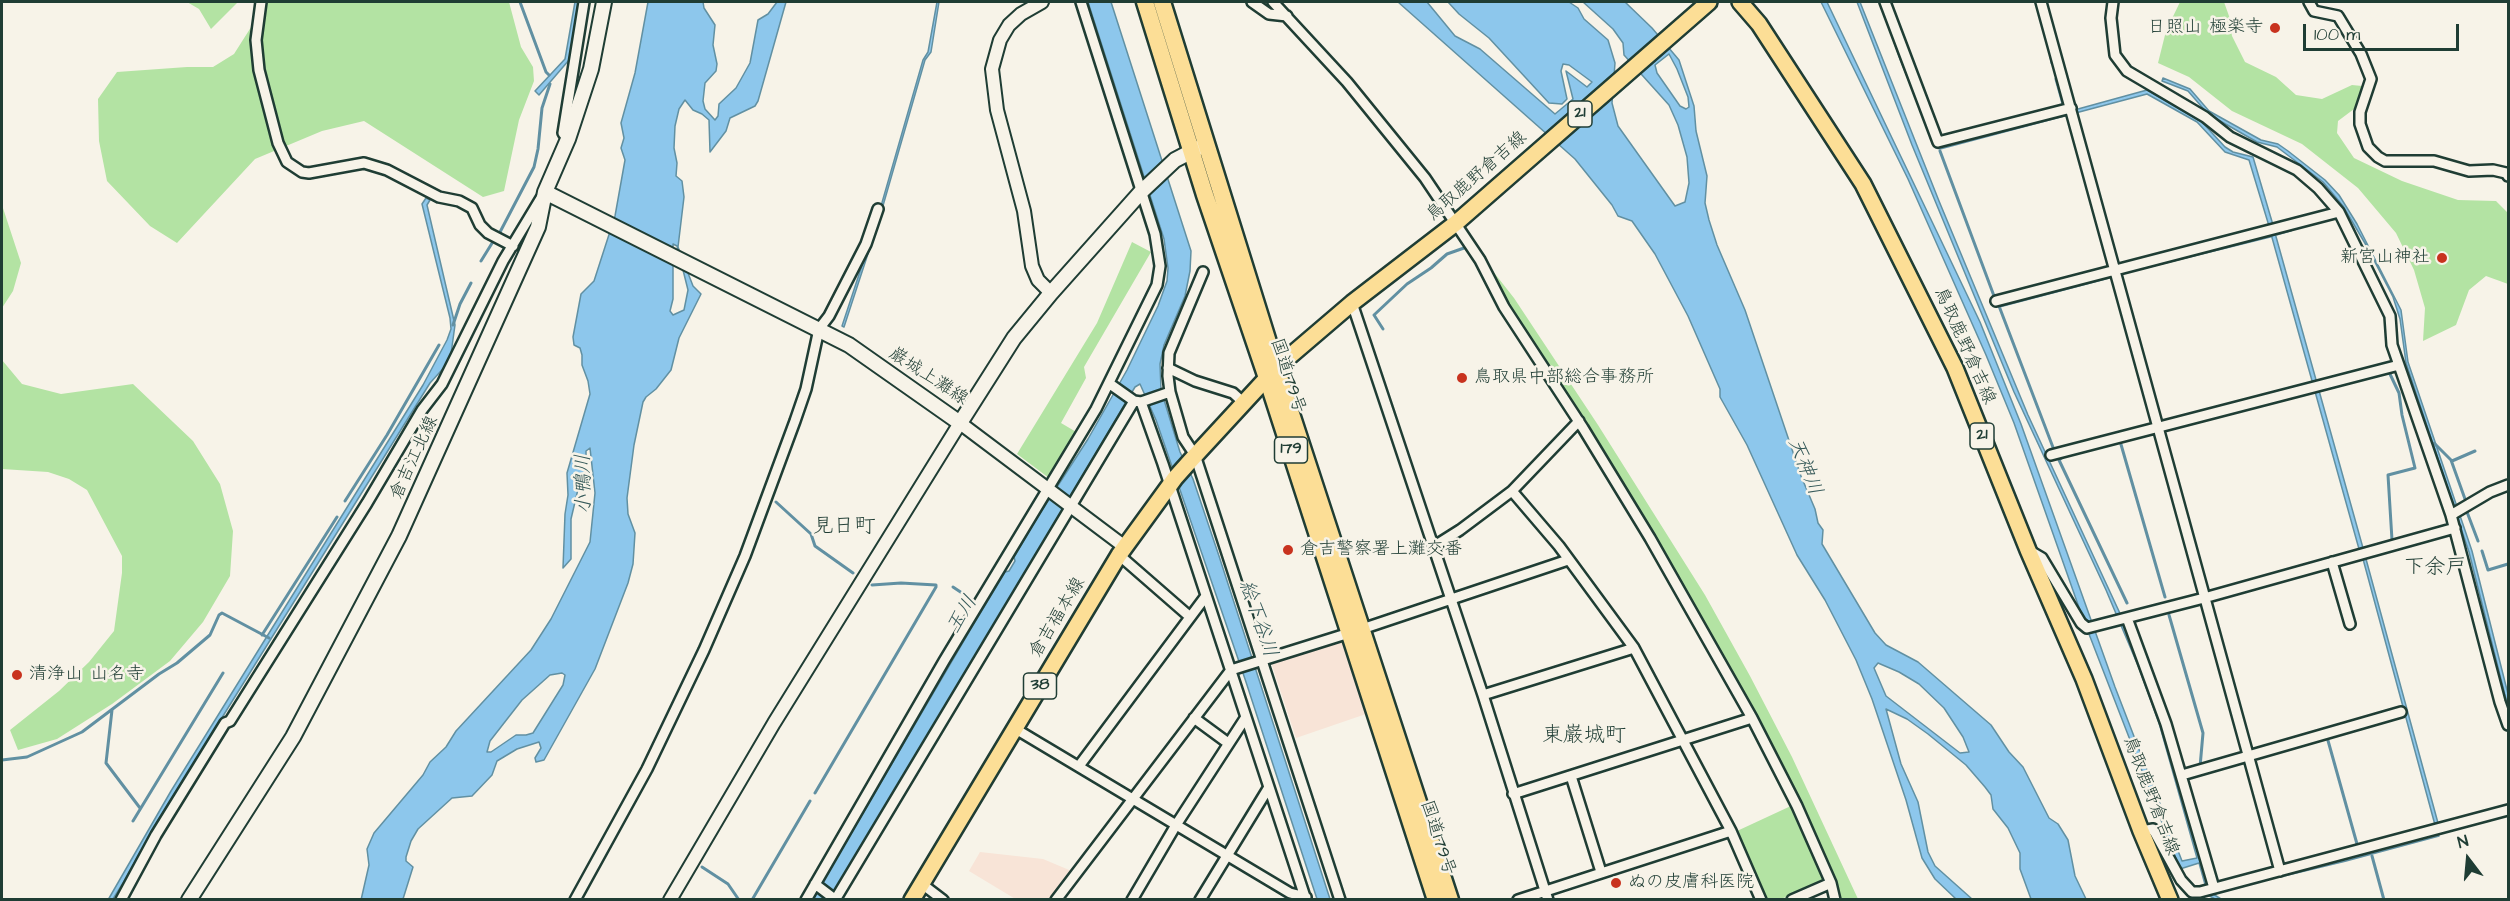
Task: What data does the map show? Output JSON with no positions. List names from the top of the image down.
{
  "streets": {
    "highway": ["国道179号", "179"],
    "main road": [
      "21",
      "鳥取鹿野倉吉線",
      "巌城上灘線",
      "倉吉江北線",
      "倉吉福本線",
      "38"
    ]
  },
  "crossings": [
    ["鳥取鹿野倉吉線", "国道179号"],
    ["鳥取鹿野倉吉線", "倉吉福本線"],
    ["国道179号", "巌城上灘線"],
    ["国道179号", "倉吉福本線"],
    ["巌城上灘線", "倉吉江北線"]
  ],
  "districts": ["見日町", "下余戸", "東巌城町"],
  "water": [
    "天神川",
    "小鴨川",
    "玉川",
    "絵下谷川"
  ],
  "places": [
    "日照山 極楽寺",
    "新宮山神社",
    "鳥取県中部総合事務所",
    "倉吉警察署上灘交番",
    "清浄山 山名寺",
    "ぬの皮膚科医院"
  ],
  "scale_bar": "100 m",
  "north": "top"
}
